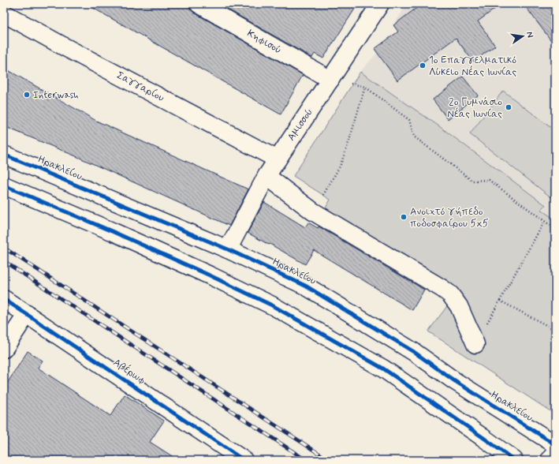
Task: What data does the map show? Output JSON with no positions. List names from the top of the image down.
{
  "streets": {
    "street": [
      "Κηφισού",
      "Σαγγαρίου",
      "Αμισσού",
      "Ηρακλείου",
      "Αβέρωφ"
    ]
  },
  "crossings": [
    ["Κηφισού", "Αμισσού"],
    ["Σαγγαρίου", "Αμισσού"],
    ["Αμισσού", "Ηρακλείου"]
  ],
  "places": [
    "1ο Επαγγελματικό Λύκειο Νέας Ιωνίας",
    "Interwash",
    "2ο Γυμνάσιο Νέας Ιωνίας",
    "Ανοιχτό γήπεδο ποδοσφαίρου 5x5"
  ],
  "north": "right"
}
